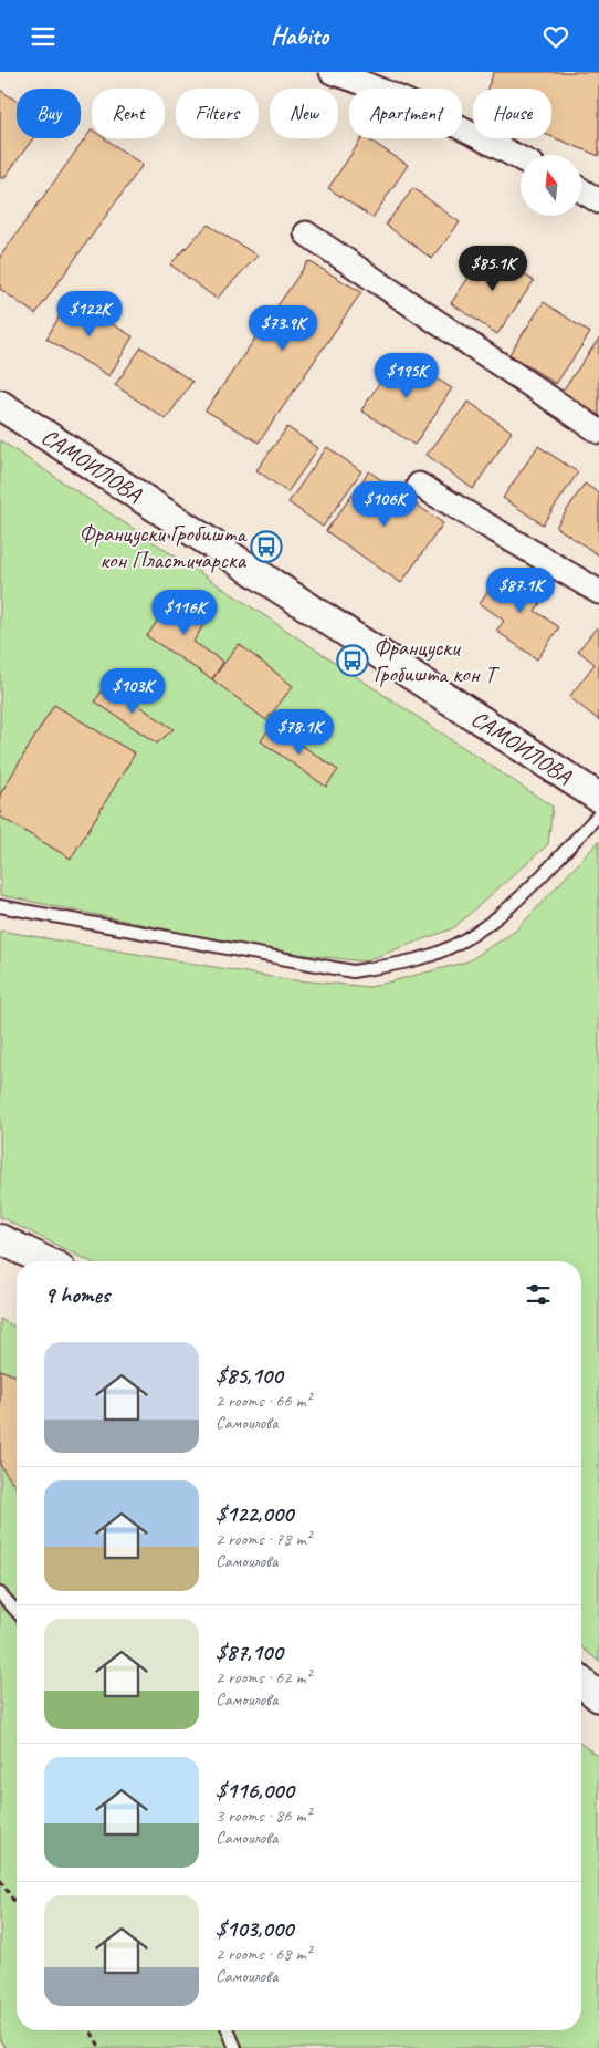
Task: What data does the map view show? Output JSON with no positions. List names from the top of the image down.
{
  "streets": {
    "street": ["САМОИЛОВА"]
  },
  "places": {
    "bus stop": ["Француски Гробишта кон Пластичарска", "Француски Гробишта кон Т"]
  },
  "north": "top",
  "page": {
    "header": "Habito",
    "chip": [
      "Buy",
      "Rent",
      "Filters",
      "New",
      "Apartment",
      "House"
    ],
    "price": [
      "$85.1K",
      "$122K",
      "$73.9K",
      "$195K",
      "$106K",
      "$87.1K",
      "$116K",
      "$103K",
      "$78.1K"
    ],
    "heading": "9 homes",
    "list": [
      {
        "name": "$85,100",
        "note": "2 rooms · 66 m² · Самоилова"
      },
      {
        "name": "$122,000",
        "note": "2 rooms · 78 m² · Самоилова"
      },
      {
        "name": "$87,100",
        "note": "2 rooms · 62 m² · Самоилова"
      },
      {
        "name": "$116,000",
        "note": "3 rooms · 86 m² · Самоилова"
      },
      {
        "name": "$103,000",
        "note": "2 rooms · 68 m² · Самоилова"
      }
    ]
  }
}
